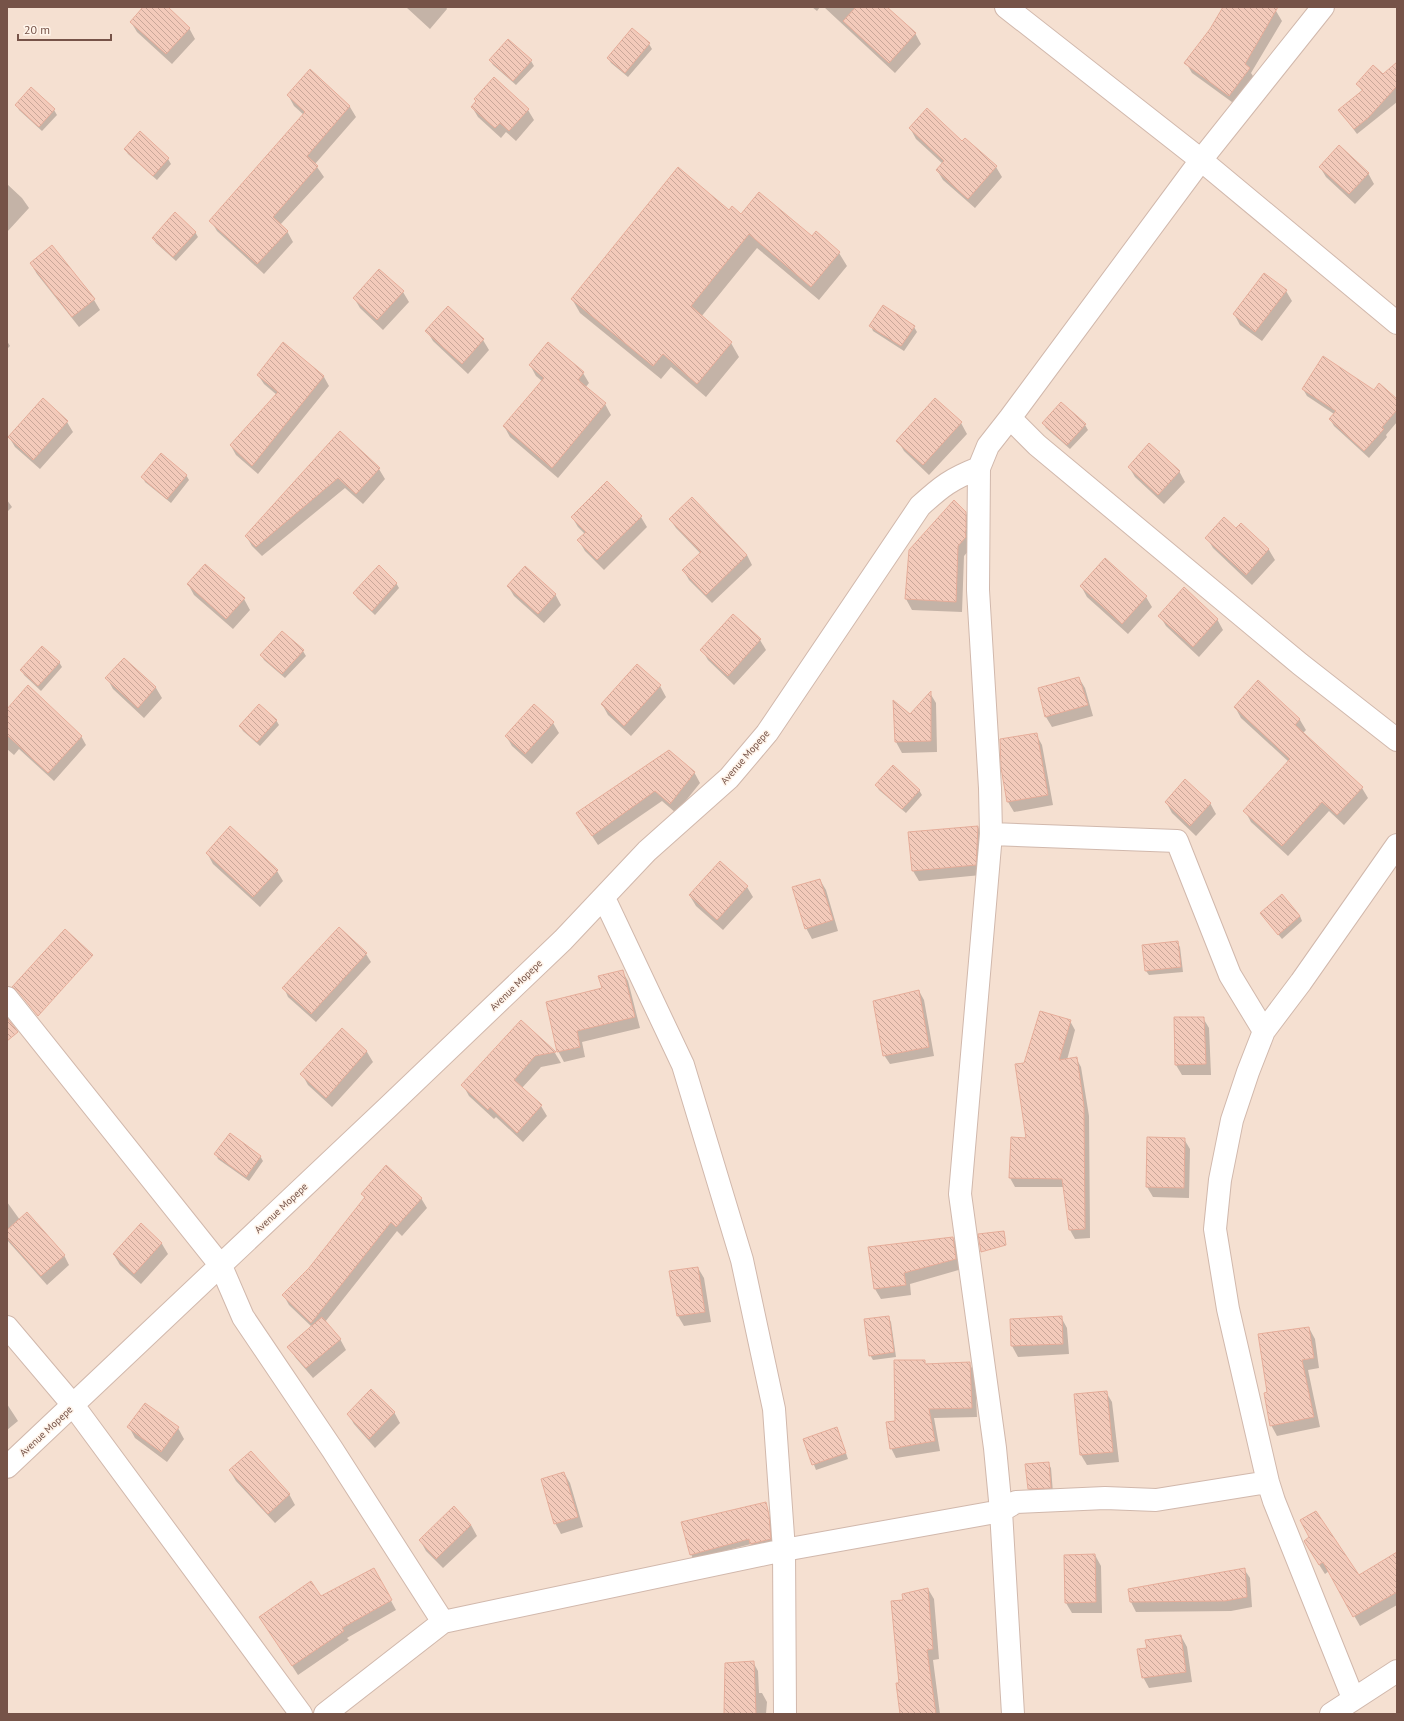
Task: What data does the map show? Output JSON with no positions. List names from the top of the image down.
{
  "streets": {
    "street": ["Avenue Mopepe"]
  },
  "scale_bar": "20 m"
}
